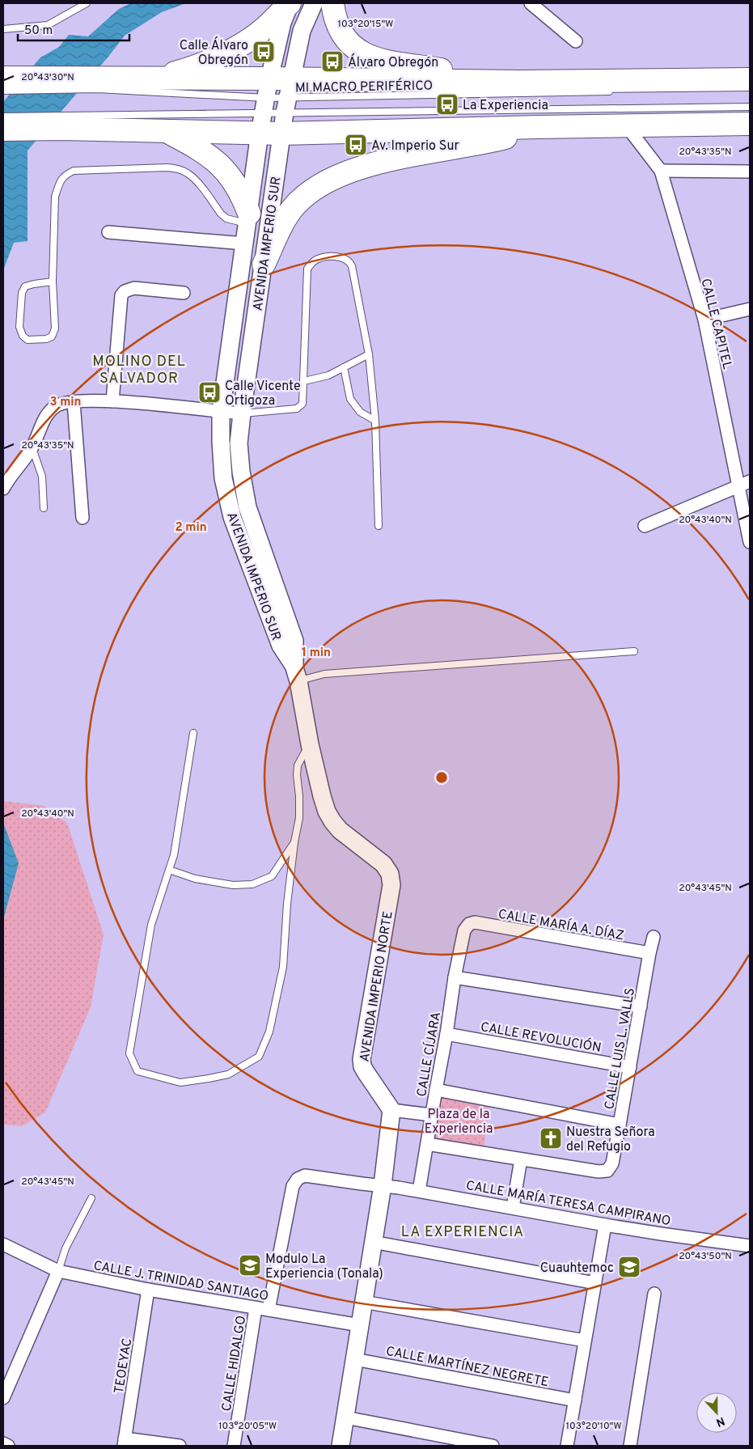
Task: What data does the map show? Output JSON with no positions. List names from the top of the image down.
{
  "streets": {
    "street": [
      "AVENIDA IMPERIO SUR",
      "CALLE CAPITEL",
      "CALLE MARÍA A. DÍAZ",
      "AVENIDA IMPERIO NORTE",
      "CALLE REVOLUCIÓN",
      "CALLE LUIS L. VALLS",
      "CALLE CÍJARA",
      "CALLE MARÍA TERESA CAMPIRANO",
      "CALLE J. TRINIDAD SANTIAGO",
      "CALLE HIDALGO",
      "TEOEYAC",
      "CALLE MARTÍNEZ NEGRETE"
    ],
    "lane": ["MI MACRO PERIFÉRICO"]
  },
  "crossings": [
    ["MI MACRO PERIFÉRICO", "AVENIDA IMPERIO SUR"],
    ["AVENIDA IMPERIO SUR", "AVENIDA IMPERIO NORTE"],
    ["CALLE MARÍA A. DÍAZ", "CALLE LUIS L. VALLS"],
    ["CALLE MARÍA A. DÍAZ", "CALLE CÍJARA"],
    ["CALLE REVOLUCIÓN", "CALLE LUIS L. VALLS"],
    ["CALLE REVOLUCIÓN", "CALLE CÍJARA"],
    ["CALLE CÍJARA", "CALLE MARÍA TERESA CAMPIRANO"],
    ["CALLE MARÍA TERESA CAMPIRANO", "CALLE J. TRINIDAD SANTIAGO"],
    ["CALLE J. TRINIDAD SANTIAGO", "CALLE HIDALGO"],
    ["CALLE J. TRINIDAD SANTIAGO", "TEOEYAC"]
  ],
  "districts": ["MOLINO DEL SALVADOR", "LA EXPERIENCIA"],
  "parks": ["Plaza de la Experiencia"],
  "places": {
    "bus stop": [
      "Calle Álvaro Obregón",
      "Álvaro Obregón",
      "La Experiencia",
      "Av. Imperio Sur",
      "Calle Vicente Ortigoza"
    ],
    "church": ["Nuestra Señora del Refugio"],
    "school or university": ["Modulo La Experiencia (Tonala)", "Cuauhtemoc"]
  },
  "scale_bar": "50 m",
  "north": "bottom",
  "coordinates": [
    "103°20'15\"W",
    "20°43'30\"N",
    "20°43'35\"N",
    "20°43'40\"N",
    "20°43'45\"N",
    "20°43'50\"N",
    "103°20'05\"W",
    "103°20'10\"W"
  ],
  "rings": ["3 min", "2 min", "1 min"]
}
